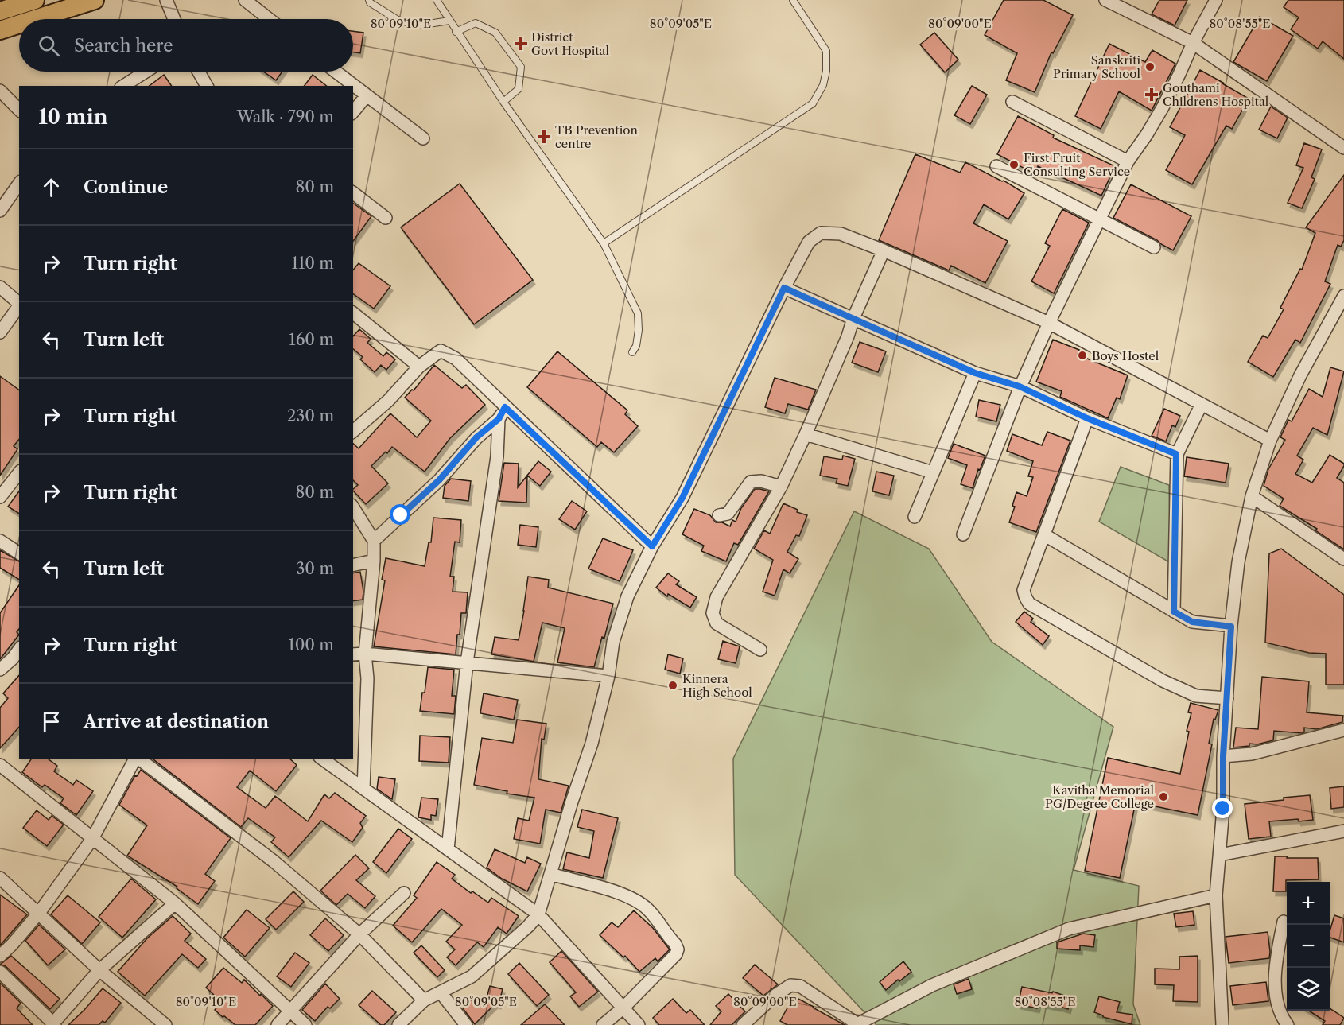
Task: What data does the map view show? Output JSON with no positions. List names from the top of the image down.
{
  "places": {
    "health": ["District Govt Hospital", "Gouthami Childrens Hospital", "TB Prevention centre"],
    "other": [
      "Sanskriti Primary School",
      "First Fruit Consulting Service",
      "Boys Hostel",
      "Kinnera High School",
      "Kavitha Memorial PG/Degree College"
    ]
  },
  "page": {
    "search": "Search here",
    "heading": ["10 min", "Walk · 790 m"],
    "list": [
      ["Continue", "80 m"],
      ["Turn right", "110 m"],
      ["Turn left", "160 m"],
      ["Turn right", "230 m"],
      ["Turn right", "80 m"],
      ["Turn left", "30 m"],
      ["Turn right", "100 m"],
      "Arrive at destination"
    ],
    "map_buttons": ["+", "−"]
  },
  "coordinates": [
    "80°09'10\"E",
    "80°09'05\"E",
    "80°09'00\"E",
    "80°08'55\"E"
  ]
}
